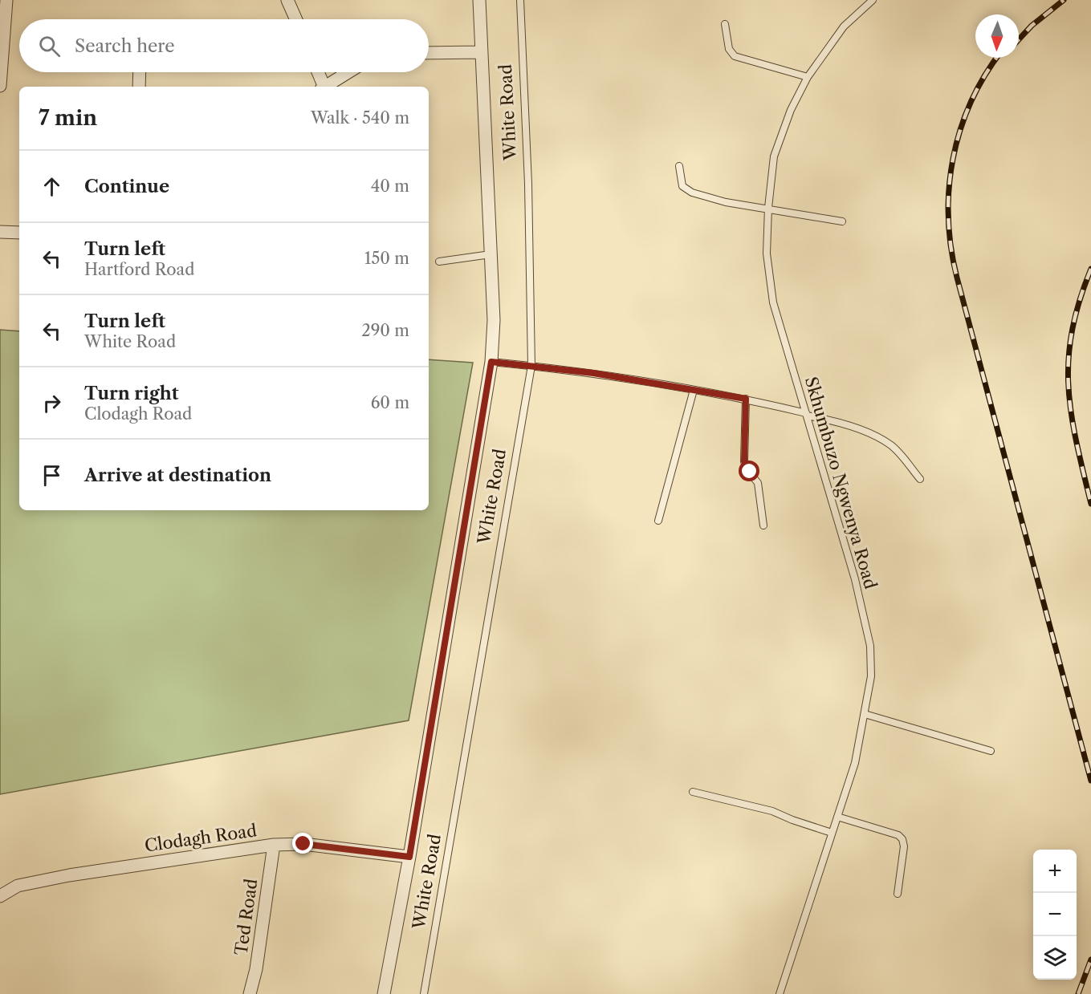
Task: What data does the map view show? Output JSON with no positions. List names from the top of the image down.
{
  "streets": {
    "street": ["White Road", "Clodagh Road", "Ted Road"],
    "lane": ["Skhumbuzo Ngwenya Road"]
  },
  "crossings": [
    ["White Road", "Clodagh Road"],
    ["Clodagh Road", "Ted Road"]
  ],
  "north": "bottom",
  "page": {
    "search": "Search here",
    "heading": ["7 min", "Walk · 540 m"],
    "list": [
      ["Continue", "40 m"],
      ["Turn left", "Hartford Road", "150 m"],
      ["Turn left", "White Road", "290 m"],
      ["Turn right", "Clodagh Road", "60 m"],
      "Arrive at destination"
    ],
    "map_buttons": ["+", "−"]
  }
}
